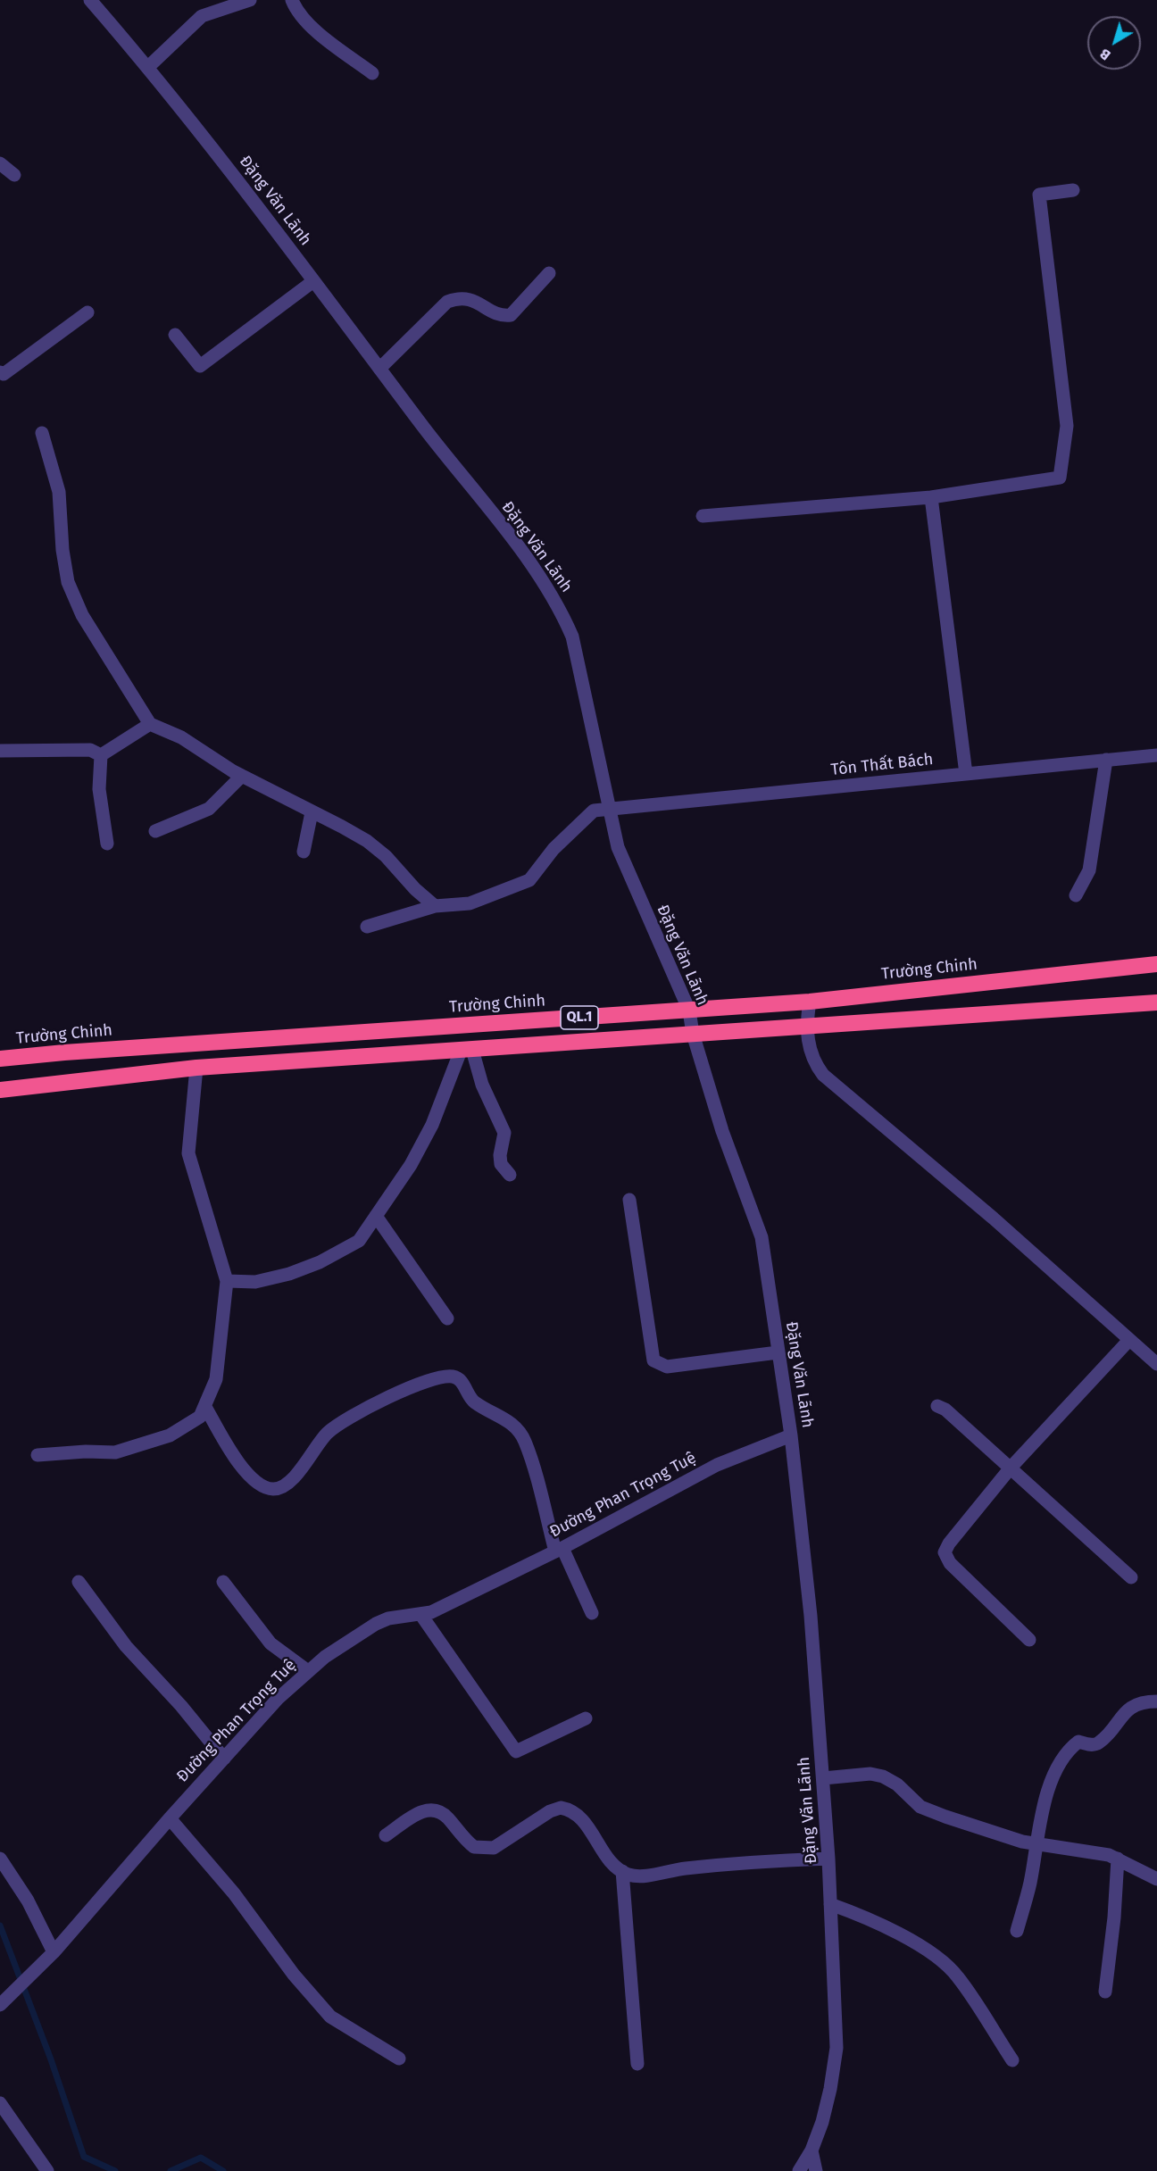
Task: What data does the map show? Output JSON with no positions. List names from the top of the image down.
{
  "streets": {
    "highway": ["Trường Chinh", "QL.1"],
    "street": ["Đặng Văn Lãnh", "Tôn Thất Bách", "Đường Phan Trọng Tuệ"]
  },
  "crossings": [
    ["Đặng Văn Lãnh", "Tôn Thất Bách"],
    ["Đặng Văn Lãnh", "Trường Chinh"],
    ["Đặng Văn Lãnh", "QL.1"],
    ["Đặng Văn Lãnh", "Đường Phan Trọng Tuệ"]
  ],
  "north": "bottom left"
}
